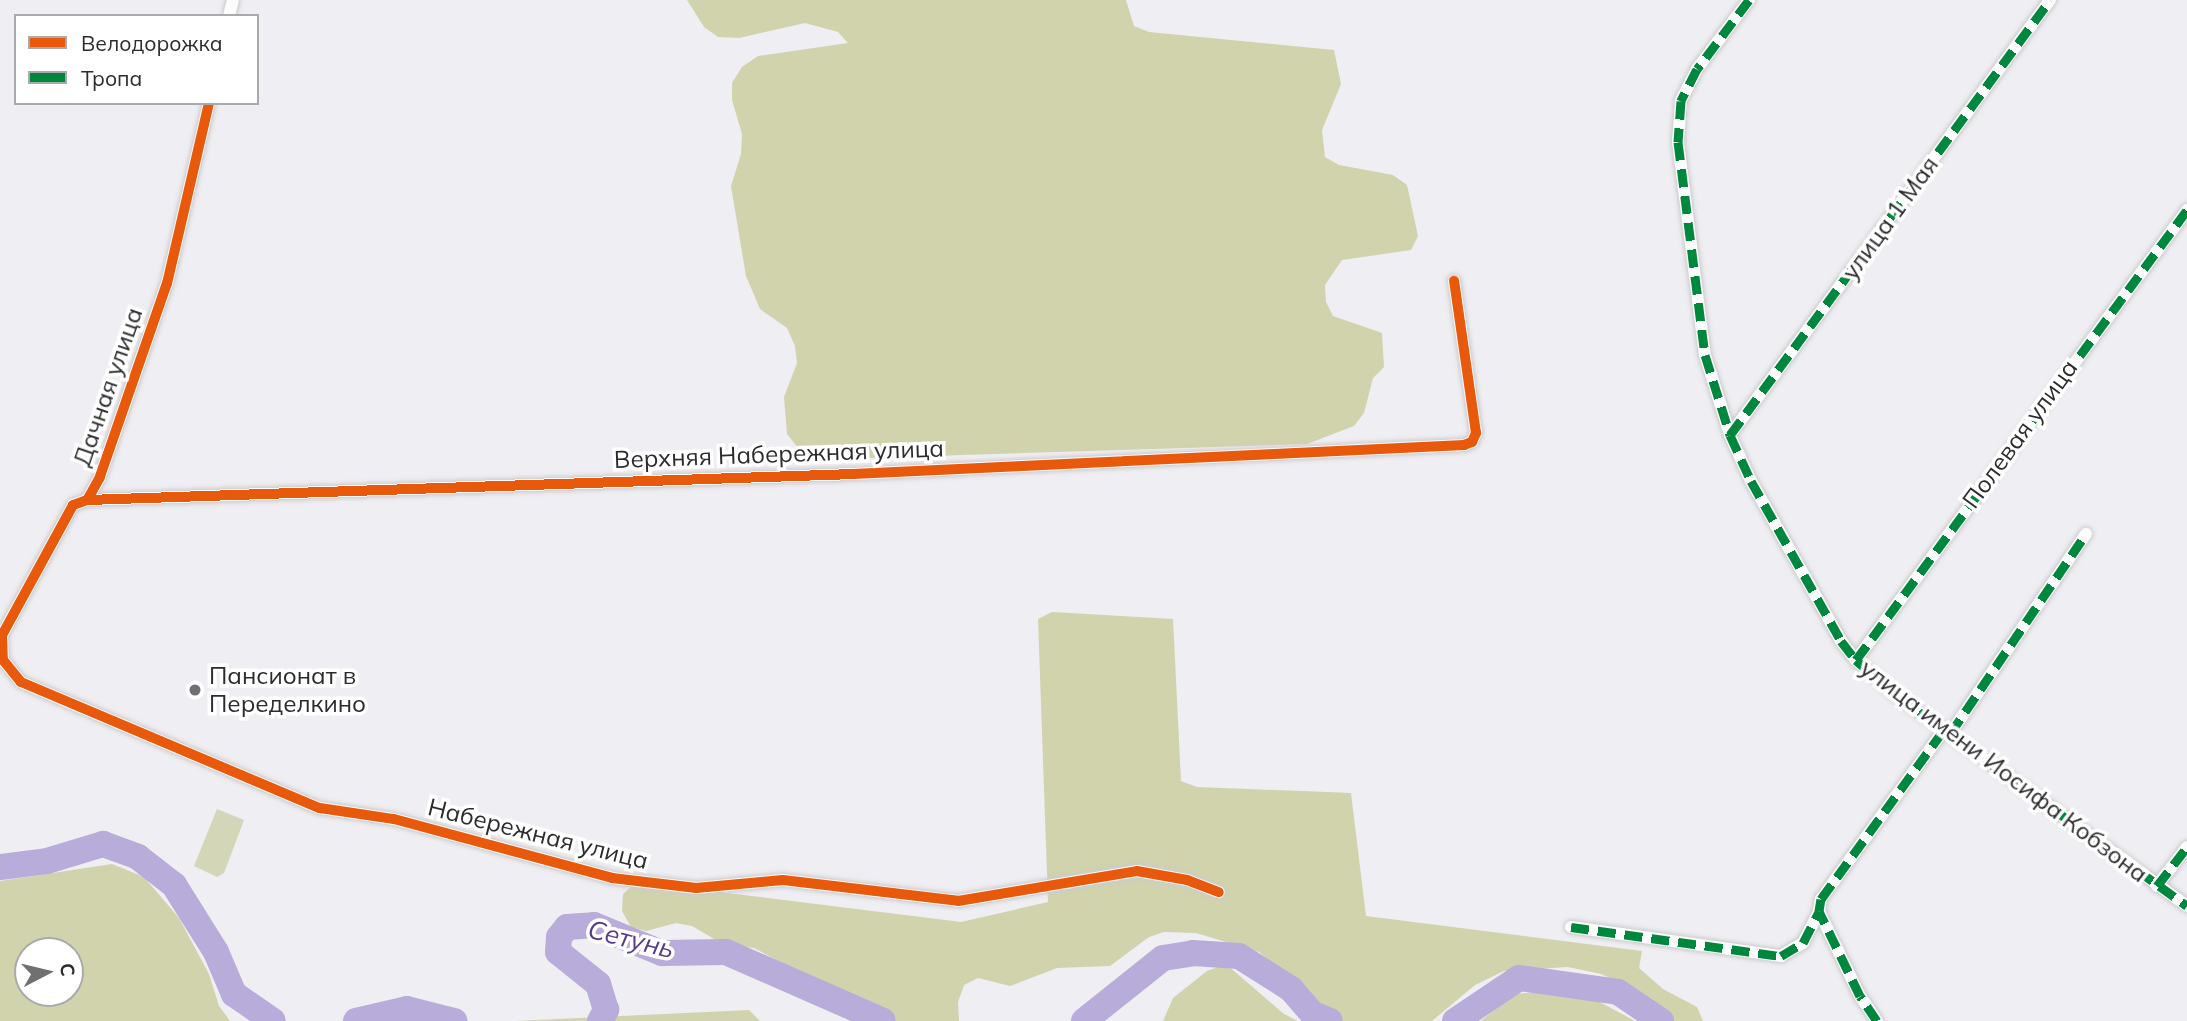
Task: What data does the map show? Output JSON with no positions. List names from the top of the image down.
{
  "streets": {
    "street": [
      "улица 1 Мая",
      "Дачная улица",
      "Полевая улица",
      "Верхняя Набережная улица",
      "улица имени Иосифа Кобзона",
      "Набережная улица"
    ]
  },
  "crossings": [
    ["улица 1 Мая", "улица имени Иосифа Кобзона"],
    ["Дачная улица", "Верхняя Набережная улица"],
    ["Дачная улица", "Набережная улица"],
    ["Полевая улица", "улица имени Иосифа Кобзона"]
  ],
  "water": ["Сетунь"],
  "places": ["Пансионат в Переделкино"],
  "legend": ["Велодорожка", "Тропа"],
  "north": "right"
}
